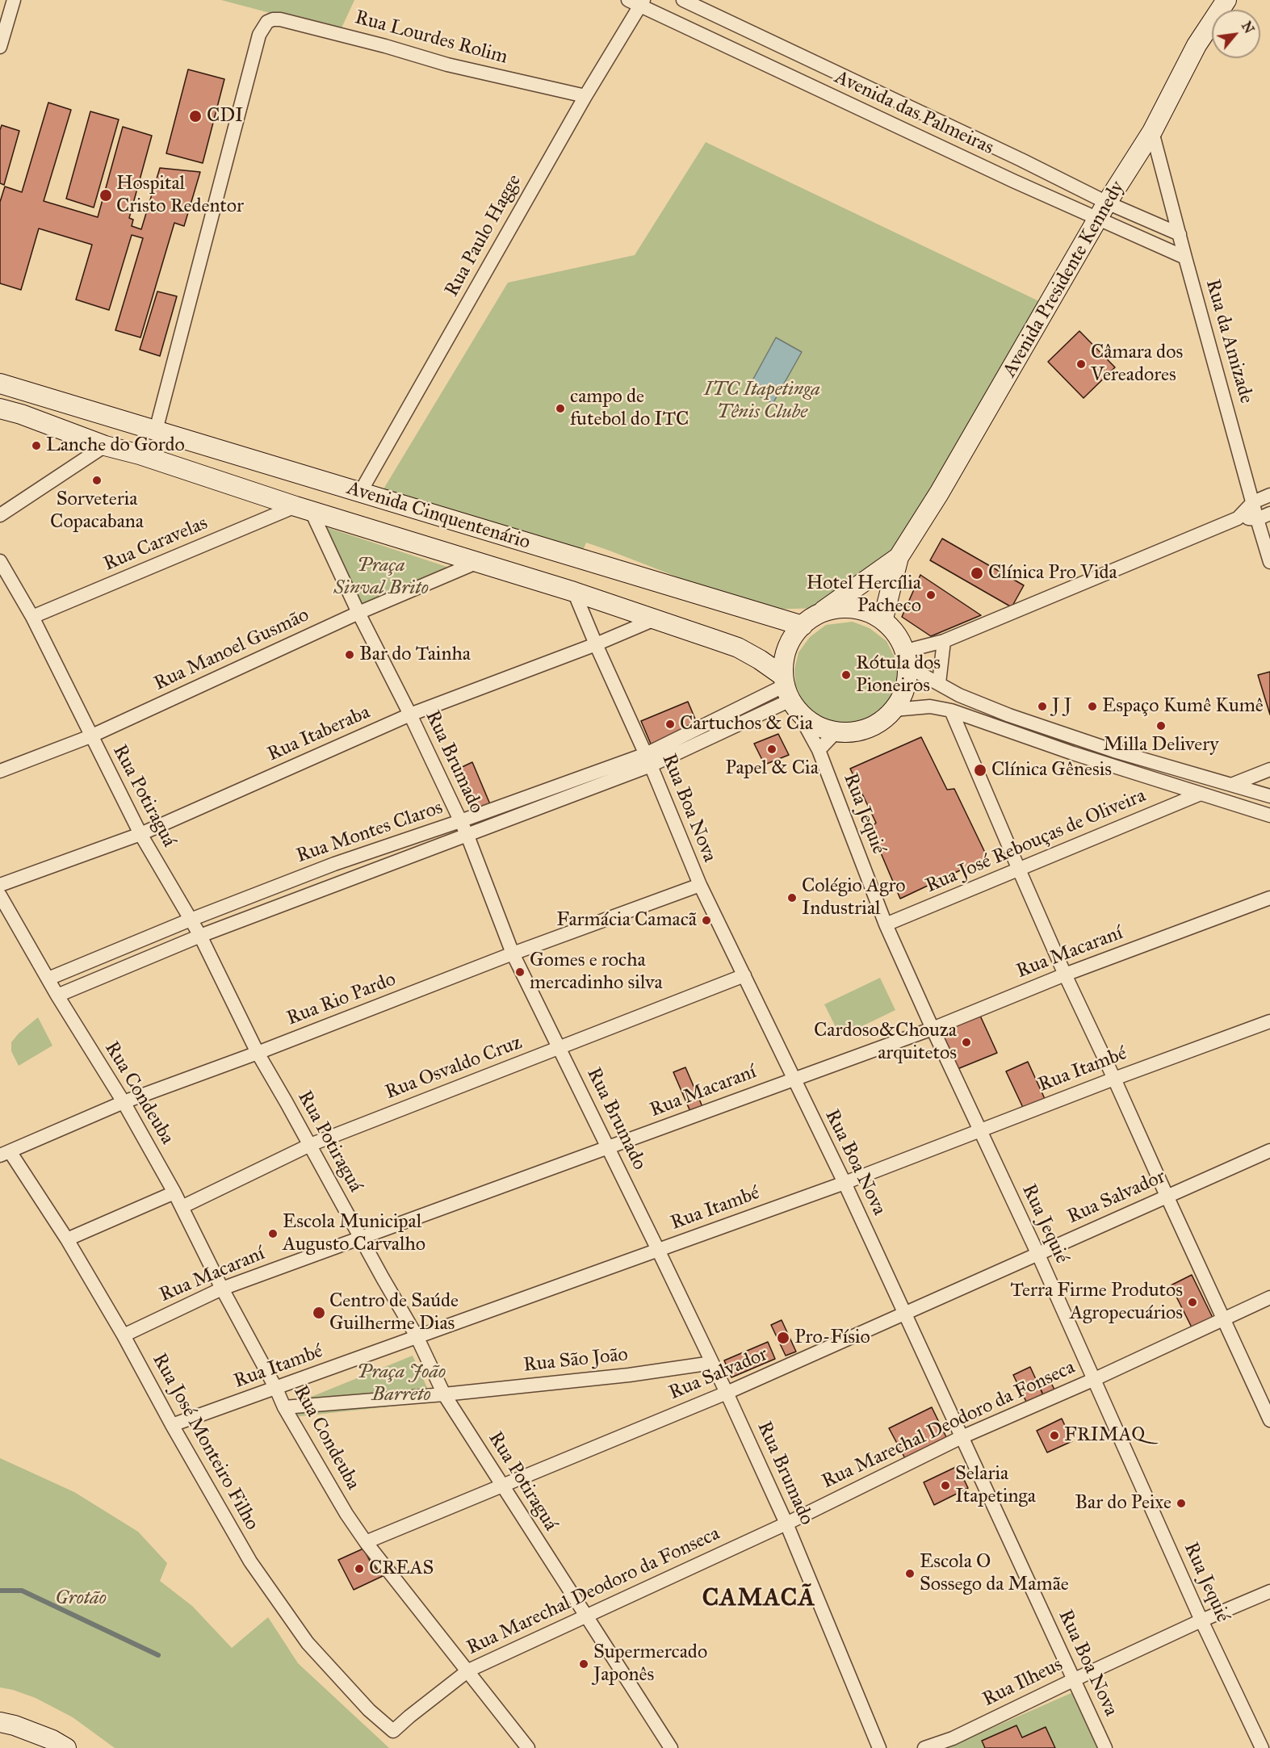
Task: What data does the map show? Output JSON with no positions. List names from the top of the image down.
{
  "streets": {
    "main road": ["Avenida Presidente Kennedy", "Avenida Cinquentenário"],
    "street": [
      "Rua Lourdes Rolim",
      "Avenida das Palmeiras",
      "Rua Paulo Hagge",
      "Rua da Amizade",
      "Rua Caravelas",
      "Rua Manoel Gusmão",
      "Rua Itaberaba",
      "Rua Brumado",
      "Rua Potiraguá",
      "Rua Boa Nova",
      "Rua Jequié",
      "Rua Montes Claros",
      "Rua José Rebouças de Oliveira",
      "Rua Macaraní",
      "Rua Rio Pardo",
      "Rua Osvaldo Cruz",
      "Rua Itambé",
      "Rua Condeuba",
      "Rua Salvador",
      "Rua São João",
      "Rua Marechal Deodoro da Fonseca",
      "Rua José Monteiro Filho",
      "Rua Ilheus"
    ]
  },
  "crossings": [
    ["Rua Lourdes Rolim", "Rua Paulo Hagge"],
    ["Rua Lourdes Rolim", "Avenida Cinquentenário"],
    ["Avenida das Palmeiras", "Rua Paulo Hagge"],
    ["Avenida das Palmeiras", "Avenida Presidente Kennedy"],
    ["Avenida das Palmeiras", "Rua da Amizade"],
    ["Rua Paulo Hagge", "Avenida Cinquentenário"],
    ["Avenida Presidente Kennedy", "Rua da Amizade"],
    ["Avenida Presidente Kennedy", "Avenida Cinquentenário"],
    ["Avenida Presidente Kennedy", "Rua Jequié"],
    ["Avenida Presidente Kennedy", "Rua Montes Claros"],
    ["Avenida Cinquentenário", "Rua Caravelas"],
    ["Avenida Cinquentenário", "Rua Manoel Gusmão"],
    ["Avenida Cinquentenário", "Rua Itaberaba"],
    ["Avenida Cinquentenário", "Rua Brumado"],
    ["Avenida Cinquentenário", "Rua Boa Nova"],
    ["Avenida Cinquentenário", "Rua Jequié"],
    ["Avenida Cinquentenário", "Rua Montes Claros"],
    ["Rua Caravelas", "Rua Brumado"],
    ["Rua Caravelas", "Rua Potiraguá"],
    ["Rua Manoel Gusmão", "Rua Brumado"],
    ["Rua Manoel Gusmão", "Rua Potiraguá"],
    ["Rua Itaberaba", "Rua Brumado"],
    ["Rua Itaberaba", "Rua Potiraguá"],
    ["Rua Itaberaba", "Rua Boa Nova"],
    ["Rua Brumado", "Rua Montes Claros"],
    ["Rua Brumado", "Rua Macaraní"],
    ["Rua Brumado", "Rua Rio Pardo"],
    ["Rua Brumado", "Rua Osvaldo Cruz"],
    ["Rua Brumado", "Rua Itambé"],
    ["Rua Brumado", "Rua Salvador"],
    ["Rua Brumado", "Rua São João"],
    ["Rua Brumado", "Rua Marechal Deodoro da Fonseca"],
    ["Rua Potiraguá", "Rua Montes Claros"],
    ["Rua Potiraguá", "Rua Macaraní"],
    ["Rua Potiraguá", "Rua Rio Pardo"],
    ["Rua Potiraguá", "Rua Osvaldo Cruz"],
    ["Rua Potiraguá", "Rua Itambé"],
    ["Rua Potiraguá", "Rua Salvador"],
    ["Rua Potiraguá", "Rua São João"],
    ["Rua Potiraguá", "Rua Marechal Deodoro da Fonseca"],
    ["Rua Boa Nova", "Rua Montes Claros"],
    ["Rua Boa Nova", "Rua Macaraní"],
    ["Rua Boa Nova", "Rua Rio Pardo"],
    ["Rua Boa Nova", "Rua Osvaldo Cruz"],
    ["Rua Boa Nova", "Rua Itambé"],
    ["Rua Boa Nova", "Rua Salvador"],
    ["Rua Boa Nova", "Rua Marechal Deodoro da Fonseca"],
    ["Rua Boa Nova", "Rua Ilheus"],
    ["Rua Jequié", "Rua Montes Claros"],
    ["Rua Jequié", "Rua José Rebouças de Oliveira"],
    ["Rua Jequié", "Rua Macaraní"],
    ["Rua Jequié", "Rua Itambé"],
    ["Rua Jequié", "Rua Salvador"],
    ["Rua Jequié", "Rua Marechal Deodoro da Fonseca"],
    ["Rua Jequié", "Rua Ilheus"],
    ["Rua Montes Claros", "Rua Condeuba"],
    ["Rua Macaraní", "Rua Condeuba"],
    ["Rua Macaraní", "Rua José Monteiro Filho"],
    ["Rua Rio Pardo", "Rua Condeuba"],
    ["Rua Rio Pardo", "Rua José Monteiro Filho"],
    ["Rua Osvaldo Cruz", "Rua Condeuba"],
    ["Rua Itambé", "Rua Condeuba"],
    ["Rua Itambé", "Rua José Monteiro Filho"],
    ["Rua Condeuba", "Rua Salvador"],
    ["Rua Condeuba", "Rua Marechal Deodoro da Fonseca"],
    ["Rua Marechal Deodoro da Fonseca", "Rua José Monteiro Filho"]
  ],
  "districts": ["CAMACÃ"],
  "parks": [
    "ITC Itapetinga Tênis Clube",
    "Praça Sinval Brito",
    "Praça João Barreto",
    "Grotão"
  ],
  "places": [
    "CDI",
    "Hospital Cristo Redentor",
    "Câmara dos Vereadores",
    "campo de futebol do ITC",
    "Lanche do Gordo",
    "Sorveteria Copacabana",
    "Clínica Pro Vida",
    "Hotel Hercília Pacheco",
    "Bar do Tainha",
    "Rótula dos Pioneiros",
    "J J",
    "Espaço Kumê Kumê",
    "Cartuchos & Cia",
    "Milla Delivery",
    "Papel & Cia",
    "Clínica Gênesis",
    "Colégio Agro Industrial",
    "Farmácia Camacã",
    "Gomes e rocha mercadinho silva",
    "Cardoso&Chouza arquitetos",
    "Escola Municipal Augusto Carvalho",
    "Terra Firme Produtos Agropecuários",
    "Centro de Saúde Guilherme Dias",
    "Pro-Físio",
    "FRIMAQ",
    "Selaria Itapetinga",
    "Bar do Peixe",
    "CREAS",
    "Escola O Sossego da Mamãe",
    "Supermercado Japonês"
  ],
  "north": "top right"
}
